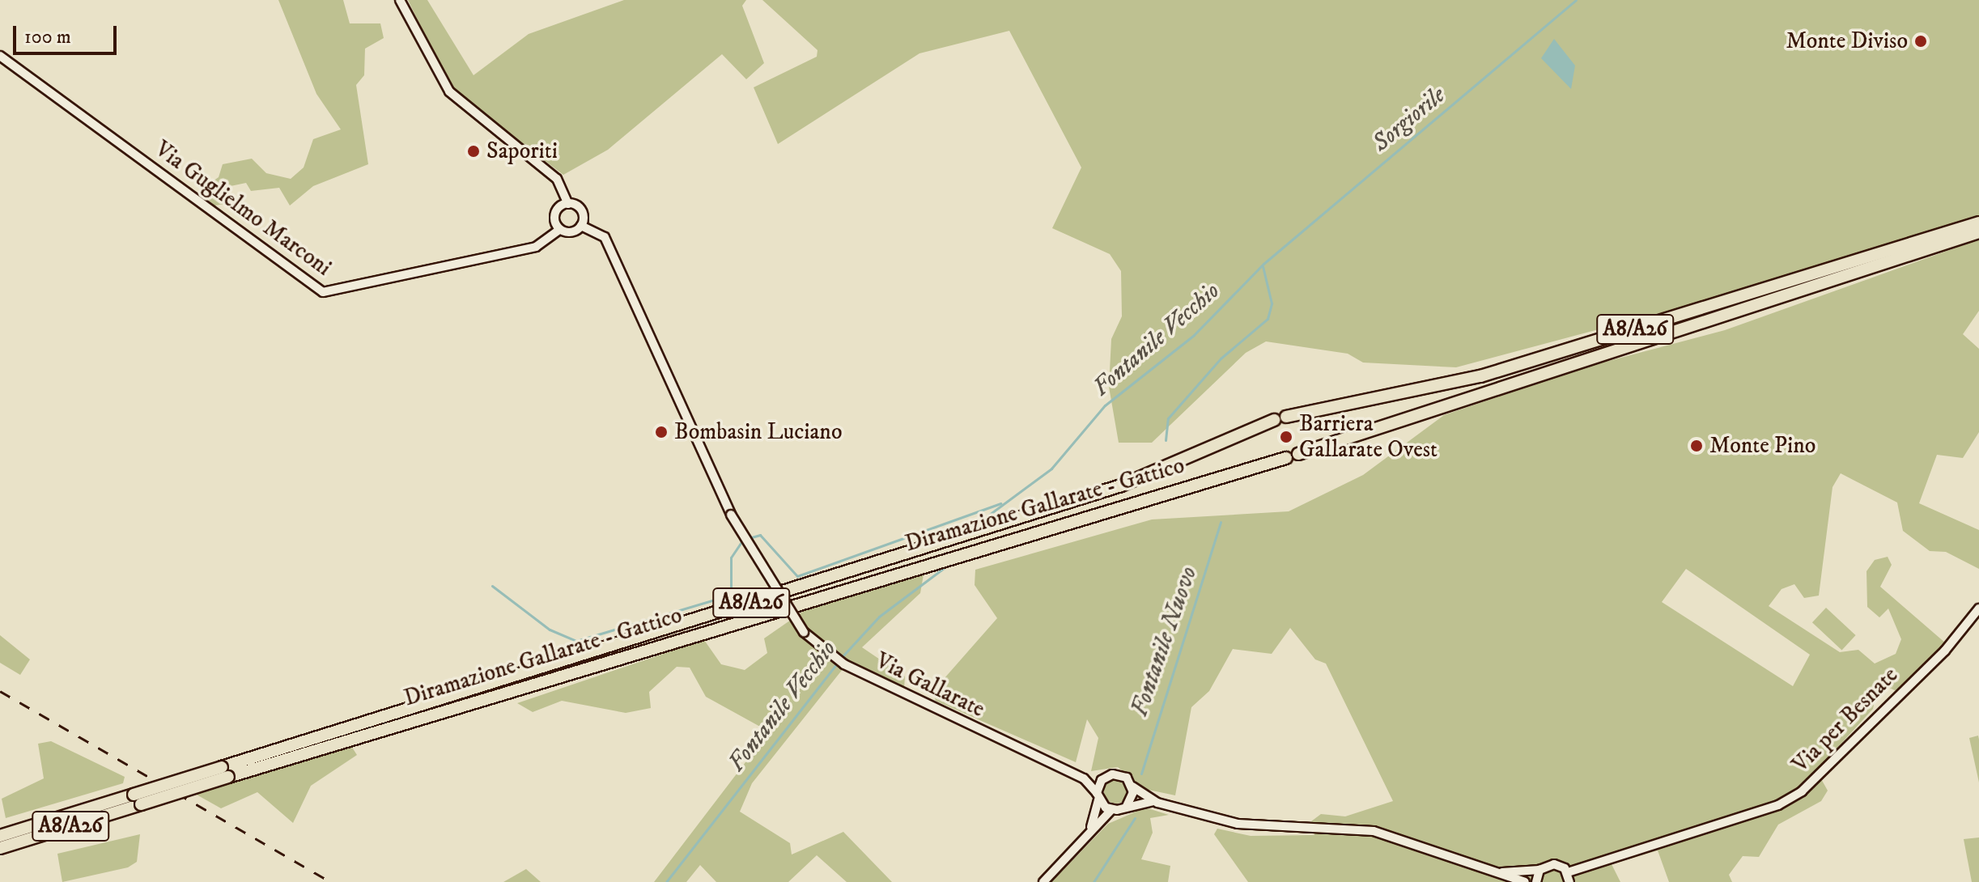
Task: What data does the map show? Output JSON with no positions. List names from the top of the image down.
{
  "streets": {
    "highway": ["A8/A26", "Diramazione Gallarate - Gattico"],
    "street": ["Via Guglielmo Marconi", "Via Gallarate", "Via per Besnate"]
  },
  "crossings": [
    ["Via Guglielmo Marconi", "Via Gallarate"]
  ],
  "water": ["Sorgiorile", "Fontanile Vecchio", "Fontanile Nuovo"],
  "places": [
    "Monte Diviso",
    "Saporiti",
    "Bombasin Luciano",
    "Barriera Gallarate Ovest",
    "Monte Pino"
  ],
  "scale_bar": "100 m"
}
